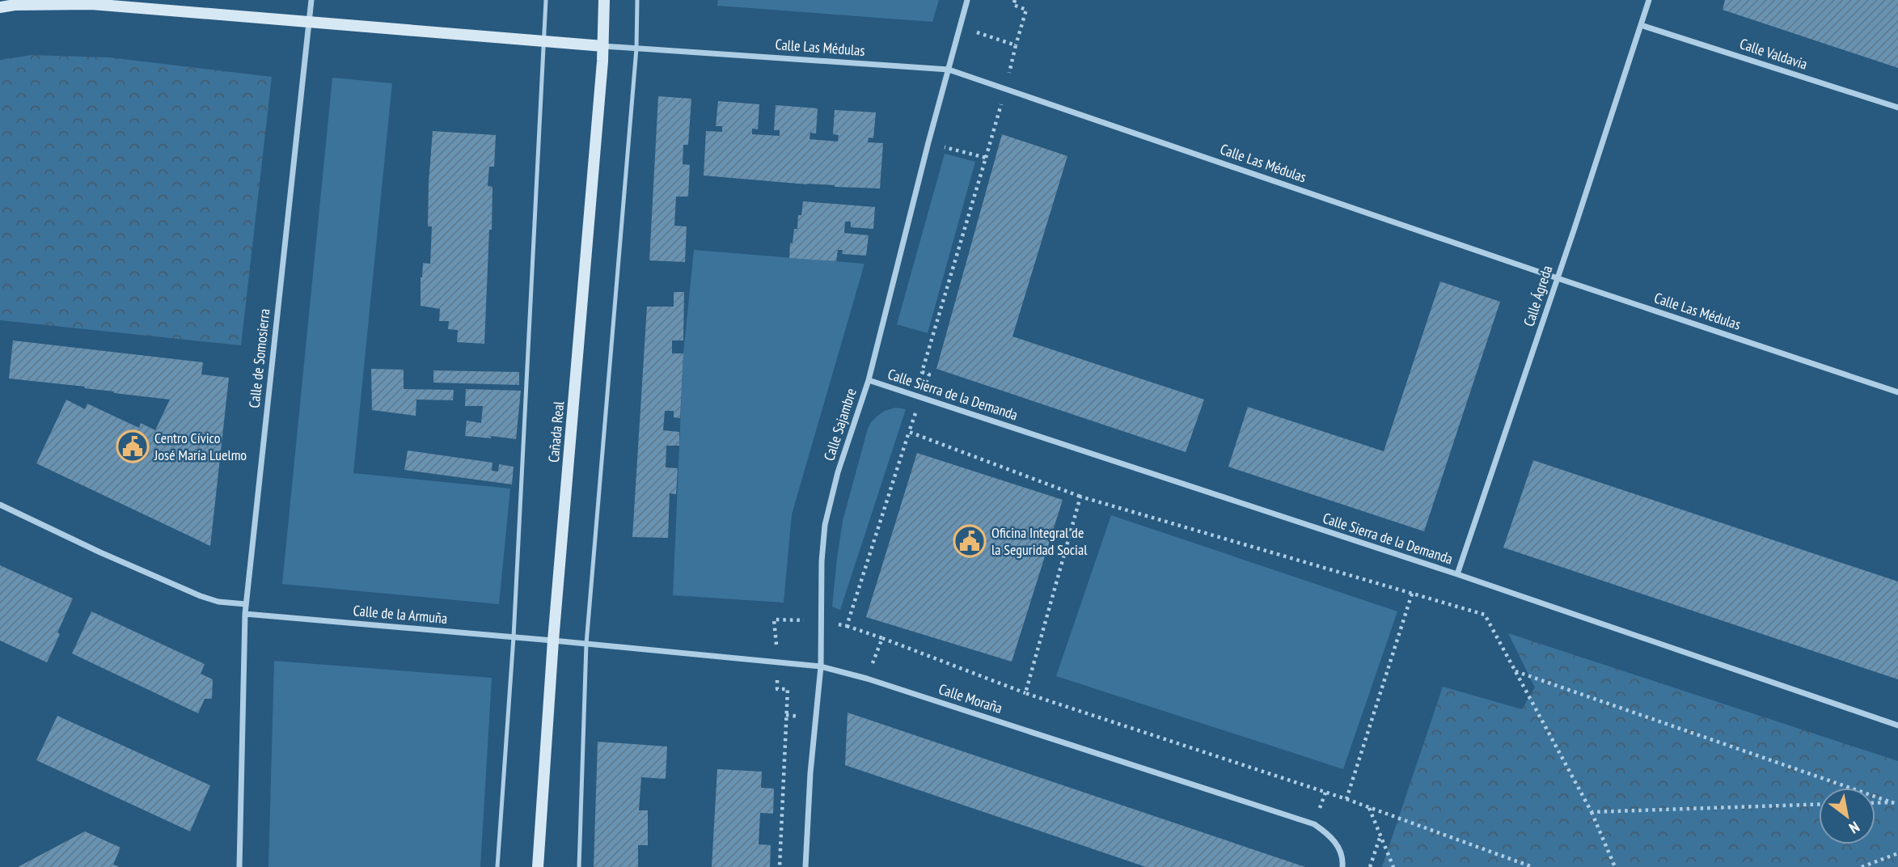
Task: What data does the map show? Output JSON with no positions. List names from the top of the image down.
{
  "streets": {
    "street": [
      "Calle Las Médulas",
      "Calle Valdavia",
      "Calle Ágreda",
      "Calle de Somosierra",
      "Calle Sierra de la Demanda",
      "Calle Sajambre",
      "Cañada Real",
      "Calle de la Armuña",
      "Calle Moraña"
    ]
  },
  "crossings": [
    ["Calle Las Médulas", "Calle Ágreda"],
    ["Calle Las Médulas", "Calle Sajambre"],
    ["Calle Las Médulas", "Cañada Real"],
    ["Calle Valdavia", "Calle Ágreda"],
    ["Calle Ágreda", "Calle Sierra de la Demanda"],
    ["Calle de Somosierra", "Calle de la Armuña"],
    ["Calle Sierra de la Demanda", "Calle Sajambre"],
    ["Calle Sajambre", "Calle Moraña"],
    ["Cañada Real", "Calle de la Armuña"],
    ["Cañada Real", "Calle Moraña"],
    ["Calle de la Armuña", "Calle Moraña"]
  ],
  "places": {
    "public building": ["Centro Cívico José María Luelmo", "Oficina Integral de la Seguridad Social"]
  },
  "north": "bottom right"
}
